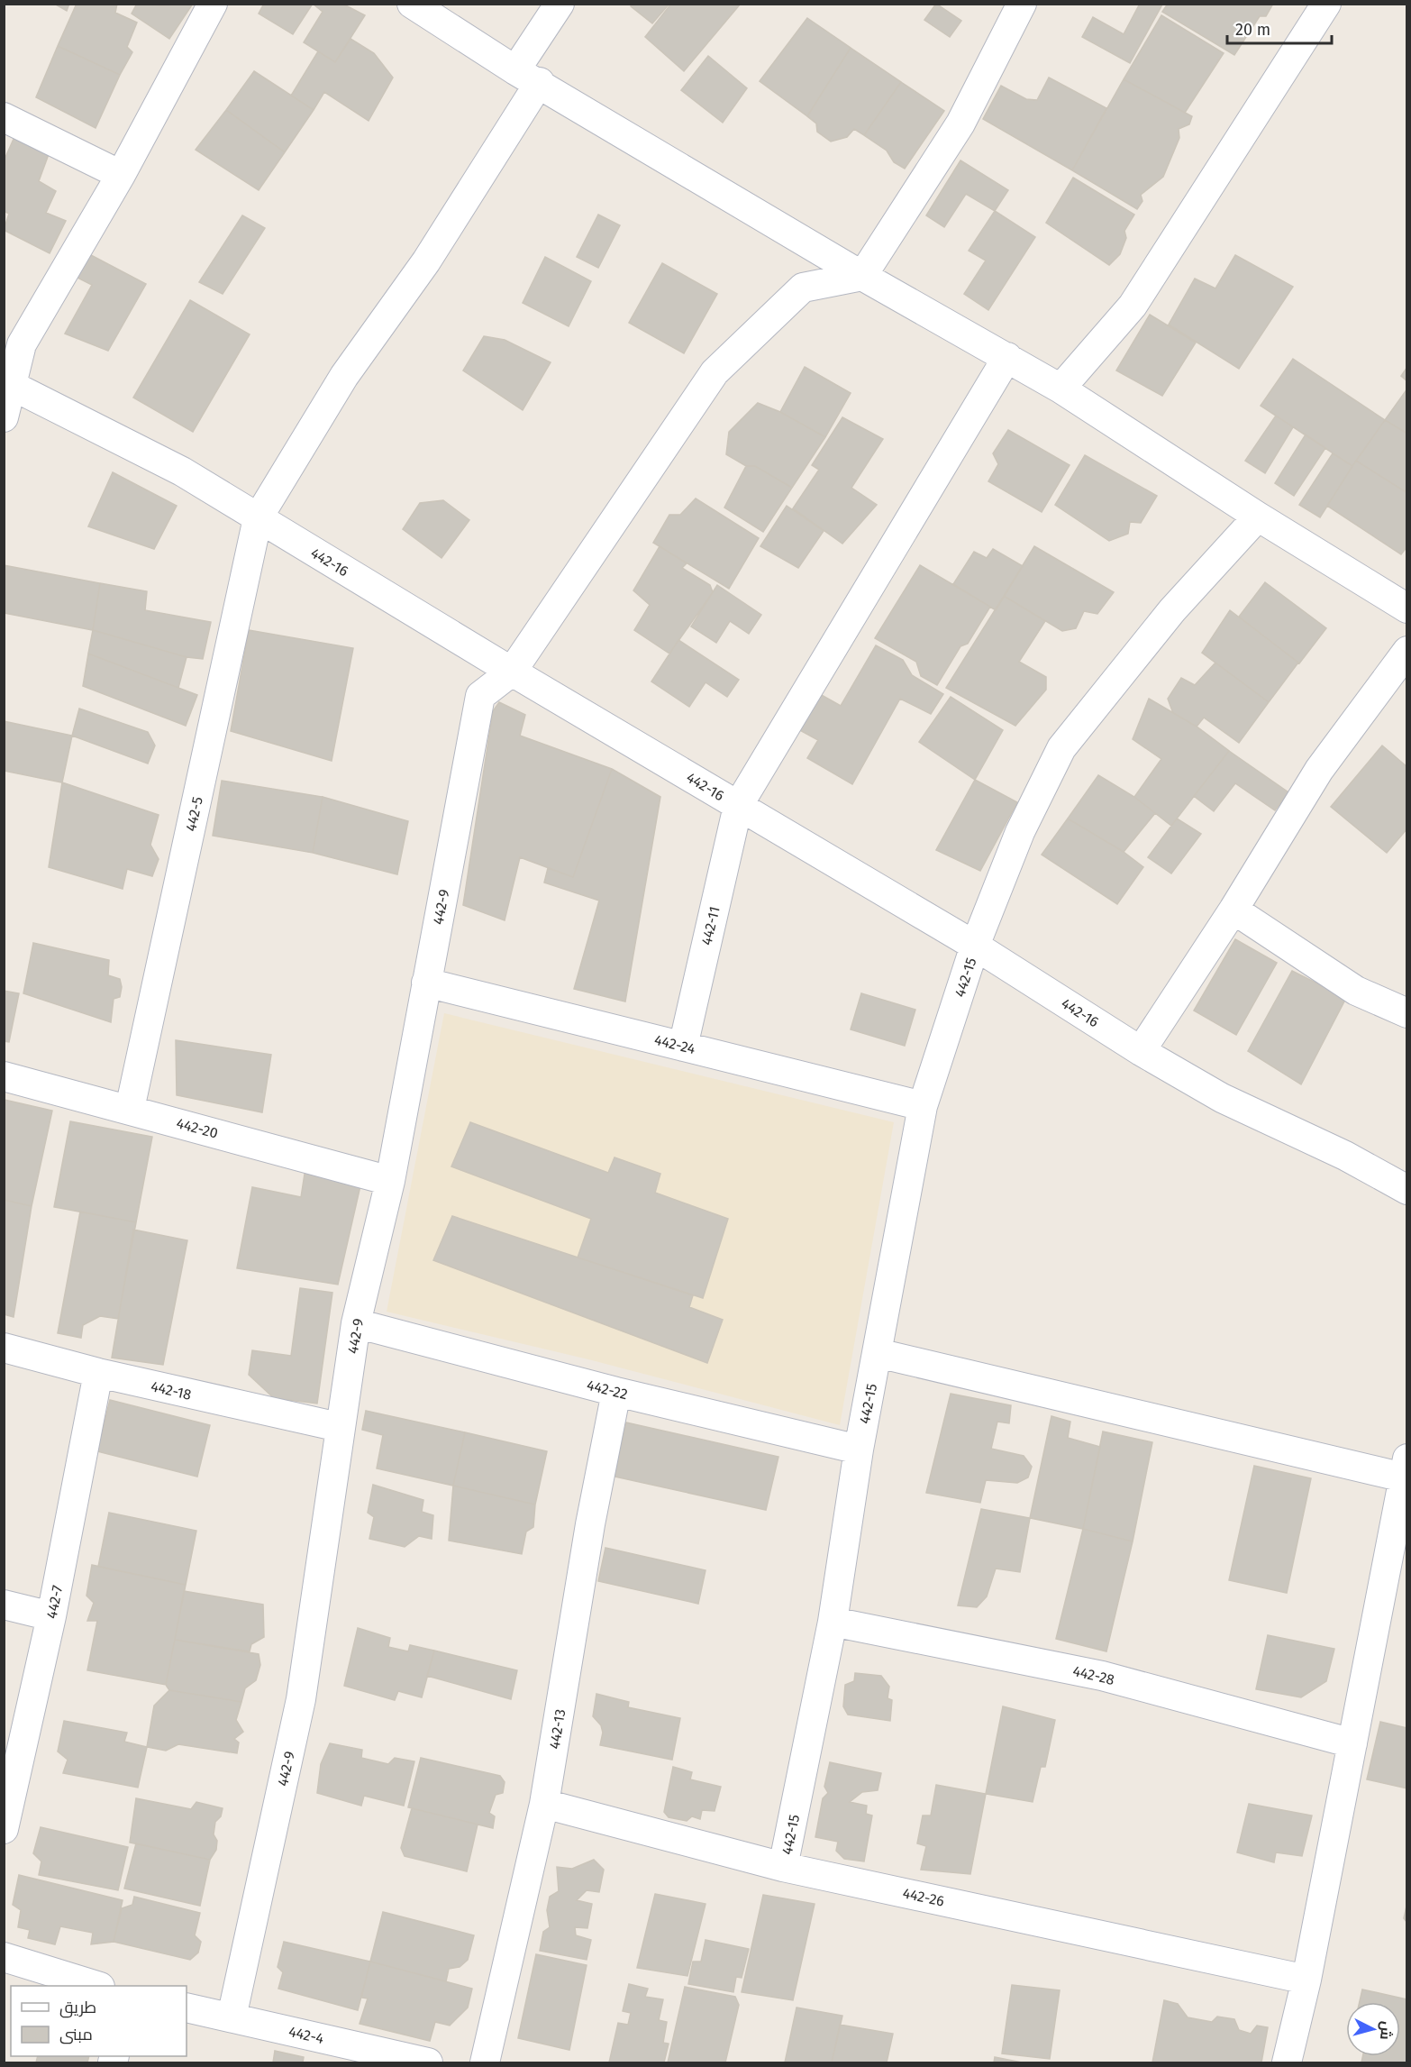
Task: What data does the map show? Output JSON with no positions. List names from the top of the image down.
{
  "streets": {
    "street": [
      "442-16",
      "442-5",
      "442-9",
      "442-11",
      "442-15",
      "442-24",
      "442-20",
      "442-22",
      "442-18",
      "442-7",
      "442-28",
      "442-13",
      "442-26",
      "442-4"
    ]
  },
  "crossings": [
    ["442-16", "442-5"],
    ["442-16", "442-9"],
    ["442-16", "442-11"],
    ["442-16", "442-15"],
    ["442-5", "442-20"],
    ["442-9", "442-24"],
    ["442-9", "442-20"],
    ["442-9", "442-22"],
    ["442-9", "442-18"],
    ["442-9", "442-4"],
    ["442-11", "442-24"],
    ["442-15", "442-24"],
    ["442-15", "442-22"],
    ["442-15", "442-28"],
    ["442-15", "442-26"],
    ["442-22", "442-13"],
    ["442-18", "442-7"],
    ["442-13", "442-26"]
  ],
  "legend": ["طريق", "مبنى"],
  "scale_bar": "20 m",
  "north": "right"
}
